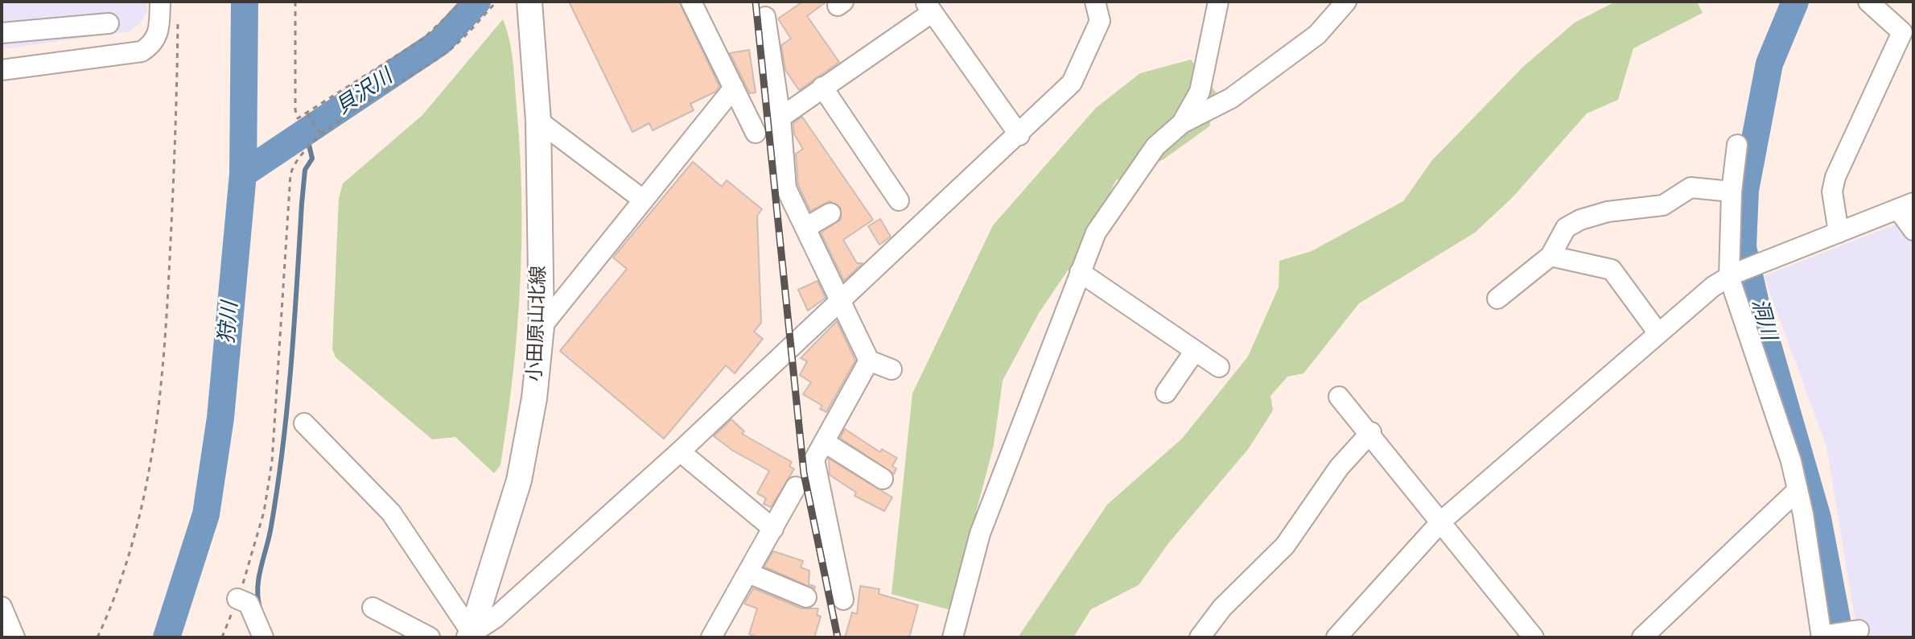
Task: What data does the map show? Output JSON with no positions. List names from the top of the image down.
{
  "streets": {
    "main road": ["小田原山北線"]
  },
  "water": ["貝沢川", "洞川", "狩川"]
}
